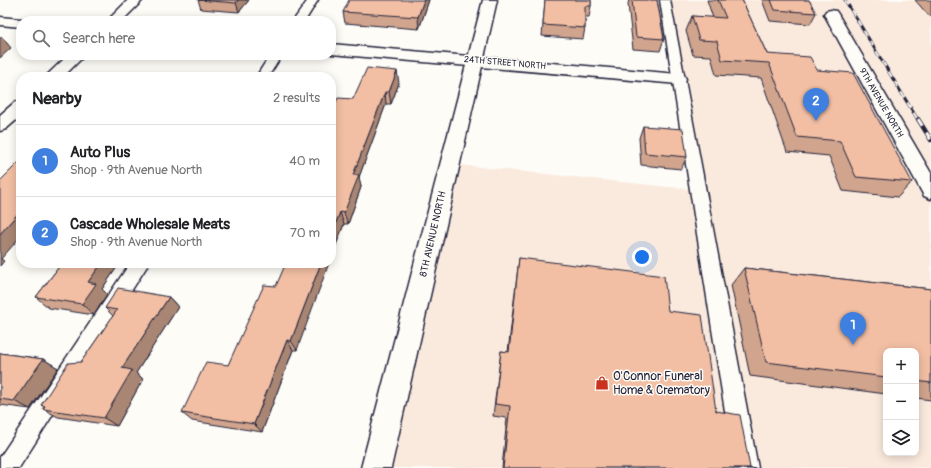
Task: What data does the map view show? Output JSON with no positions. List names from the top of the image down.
{
  "streets": {
    "street": ["24TH STREET NORTH", "9TH AVENUE NORTH", "8TH AVENUE NORTH"]
  },
  "crossings": [
    ["24TH STREET NORTH", "8TH AVENUE NORTH"]
  ],
  "places": {
    "shop": ["O'Connor Funeral Home & Crematory"]
  },
  "page": {
    "search": "Search here",
    "heading": ["Nearby", "2 results"],
    "pins": ["2", "1"],
    "list": [
      {
        "mark": "1",
        "name": "Auto Plus",
        "note": "Shop · 9th Avenue North",
        "value": "40 m"
      },
      {
        "mark": "2",
        "name": "Cascade Wholesale Meats",
        "note": "Shop · 9th Avenue North",
        "value": "70 m"
      }
    ],
    "map_buttons": ["+", "−"]
  }
}
